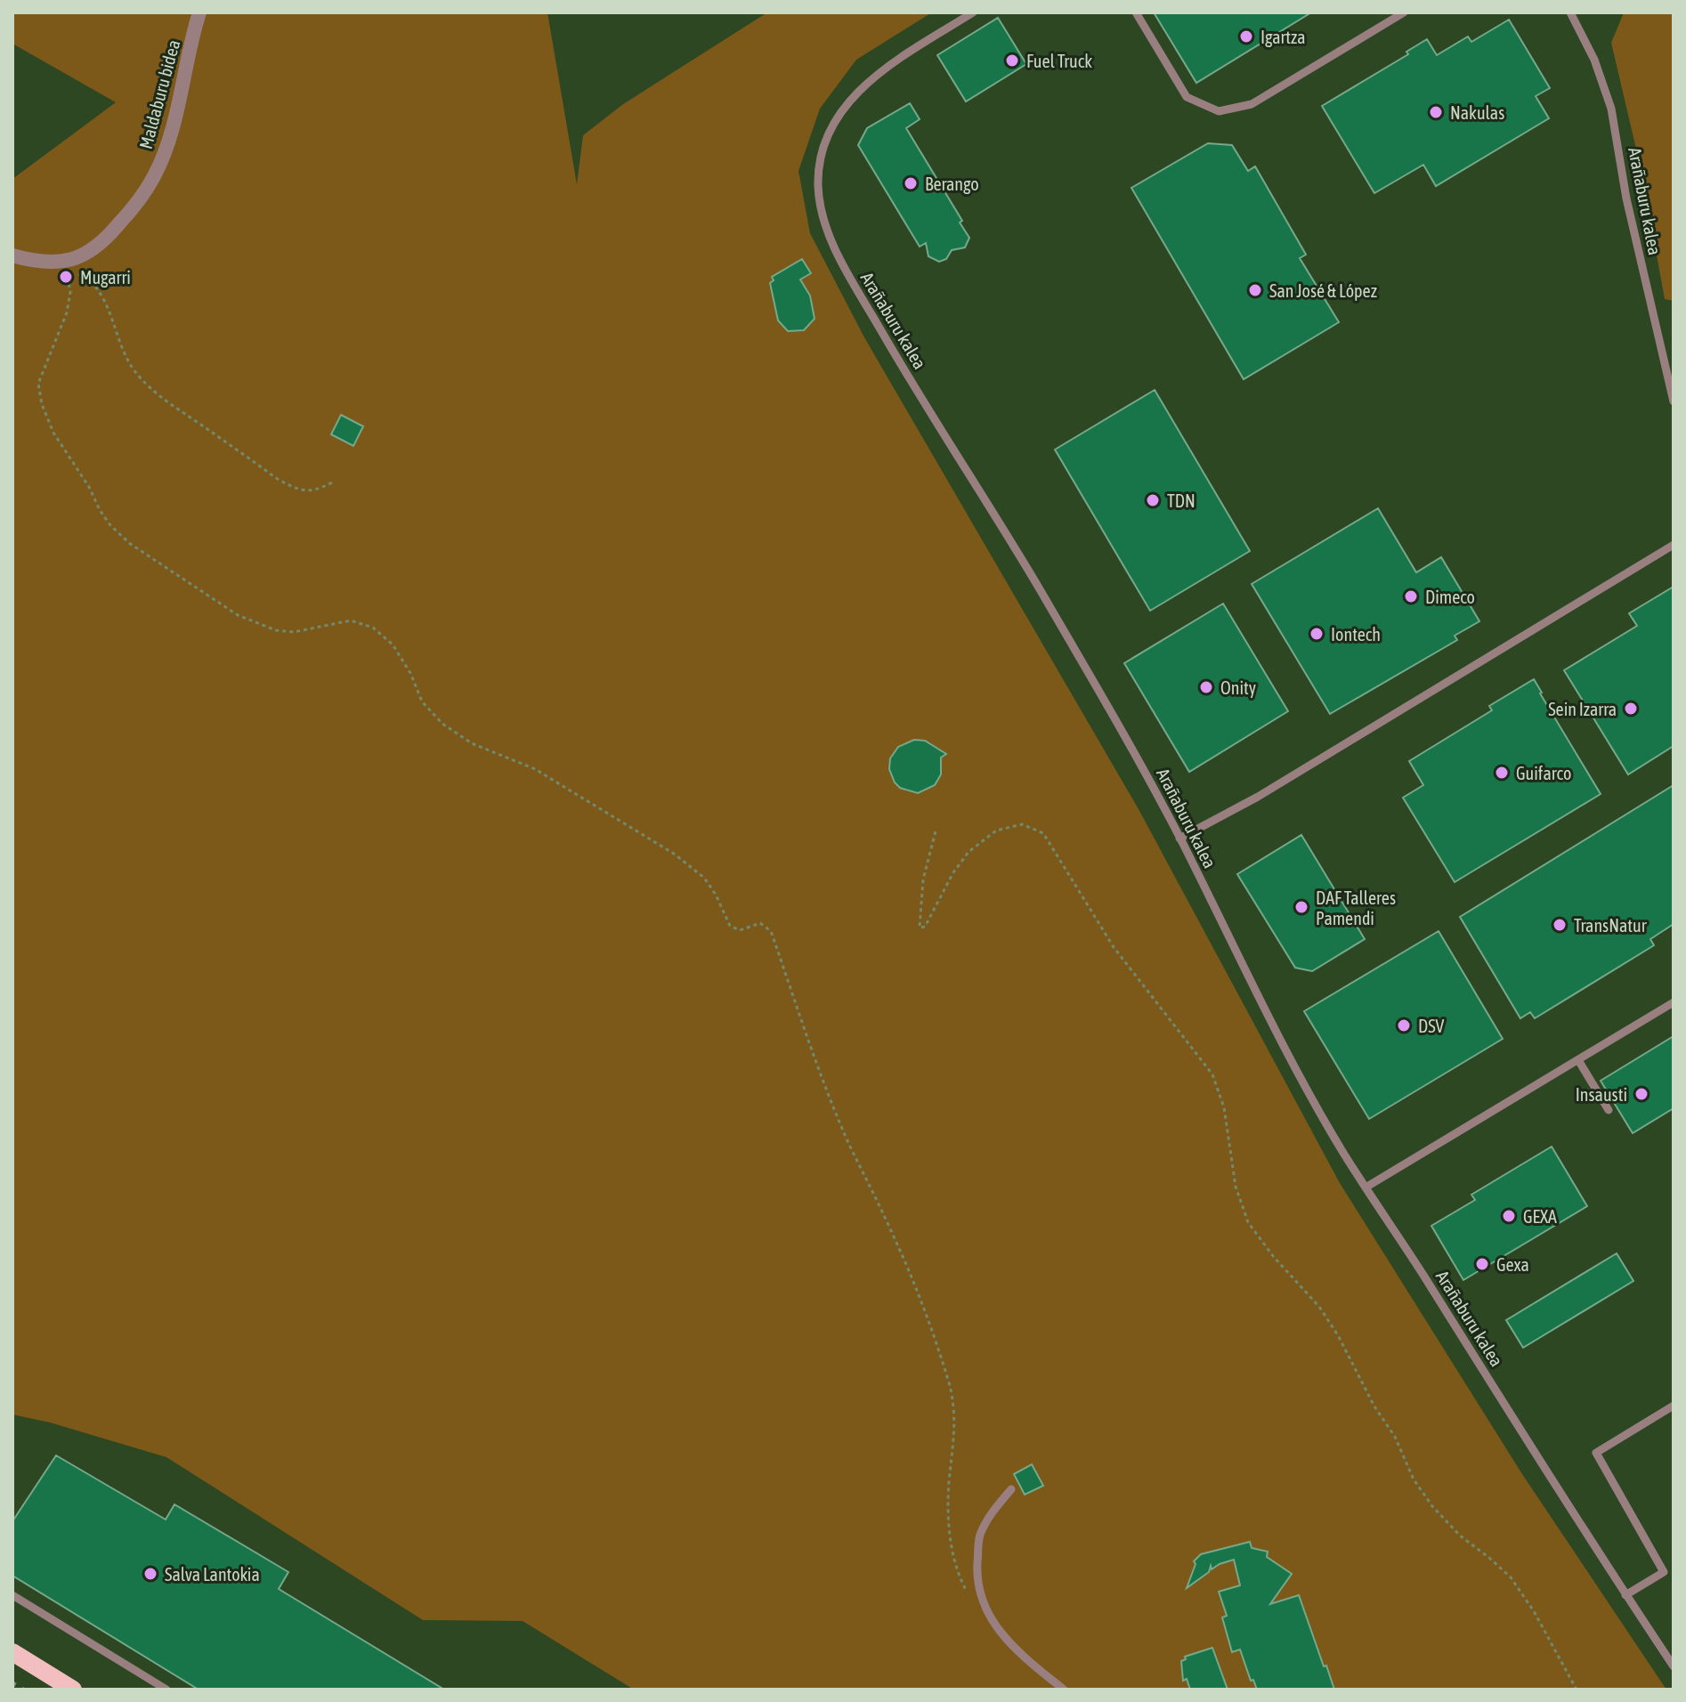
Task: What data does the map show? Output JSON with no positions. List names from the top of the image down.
{
  "streets": {
    "street": ["Maldaburu bidea"],
    "lane": ["Arañaburu kalea"]
  },
  "places": [
    "Igartza",
    "Fuel Truck",
    "Nakulas",
    "Berango",
    "Mugarri",
    "San José & López",
    "TDN",
    "Dimeco",
    "Iontech",
    "Onity",
    "Sein Izarra",
    "Guifarco",
    "DAF Talleres Pamendi",
    "TransNatur",
    "DSV",
    "Insausti",
    "GEXA",
    "Gexa",
    "Salva Lantokia"
  ]
}
